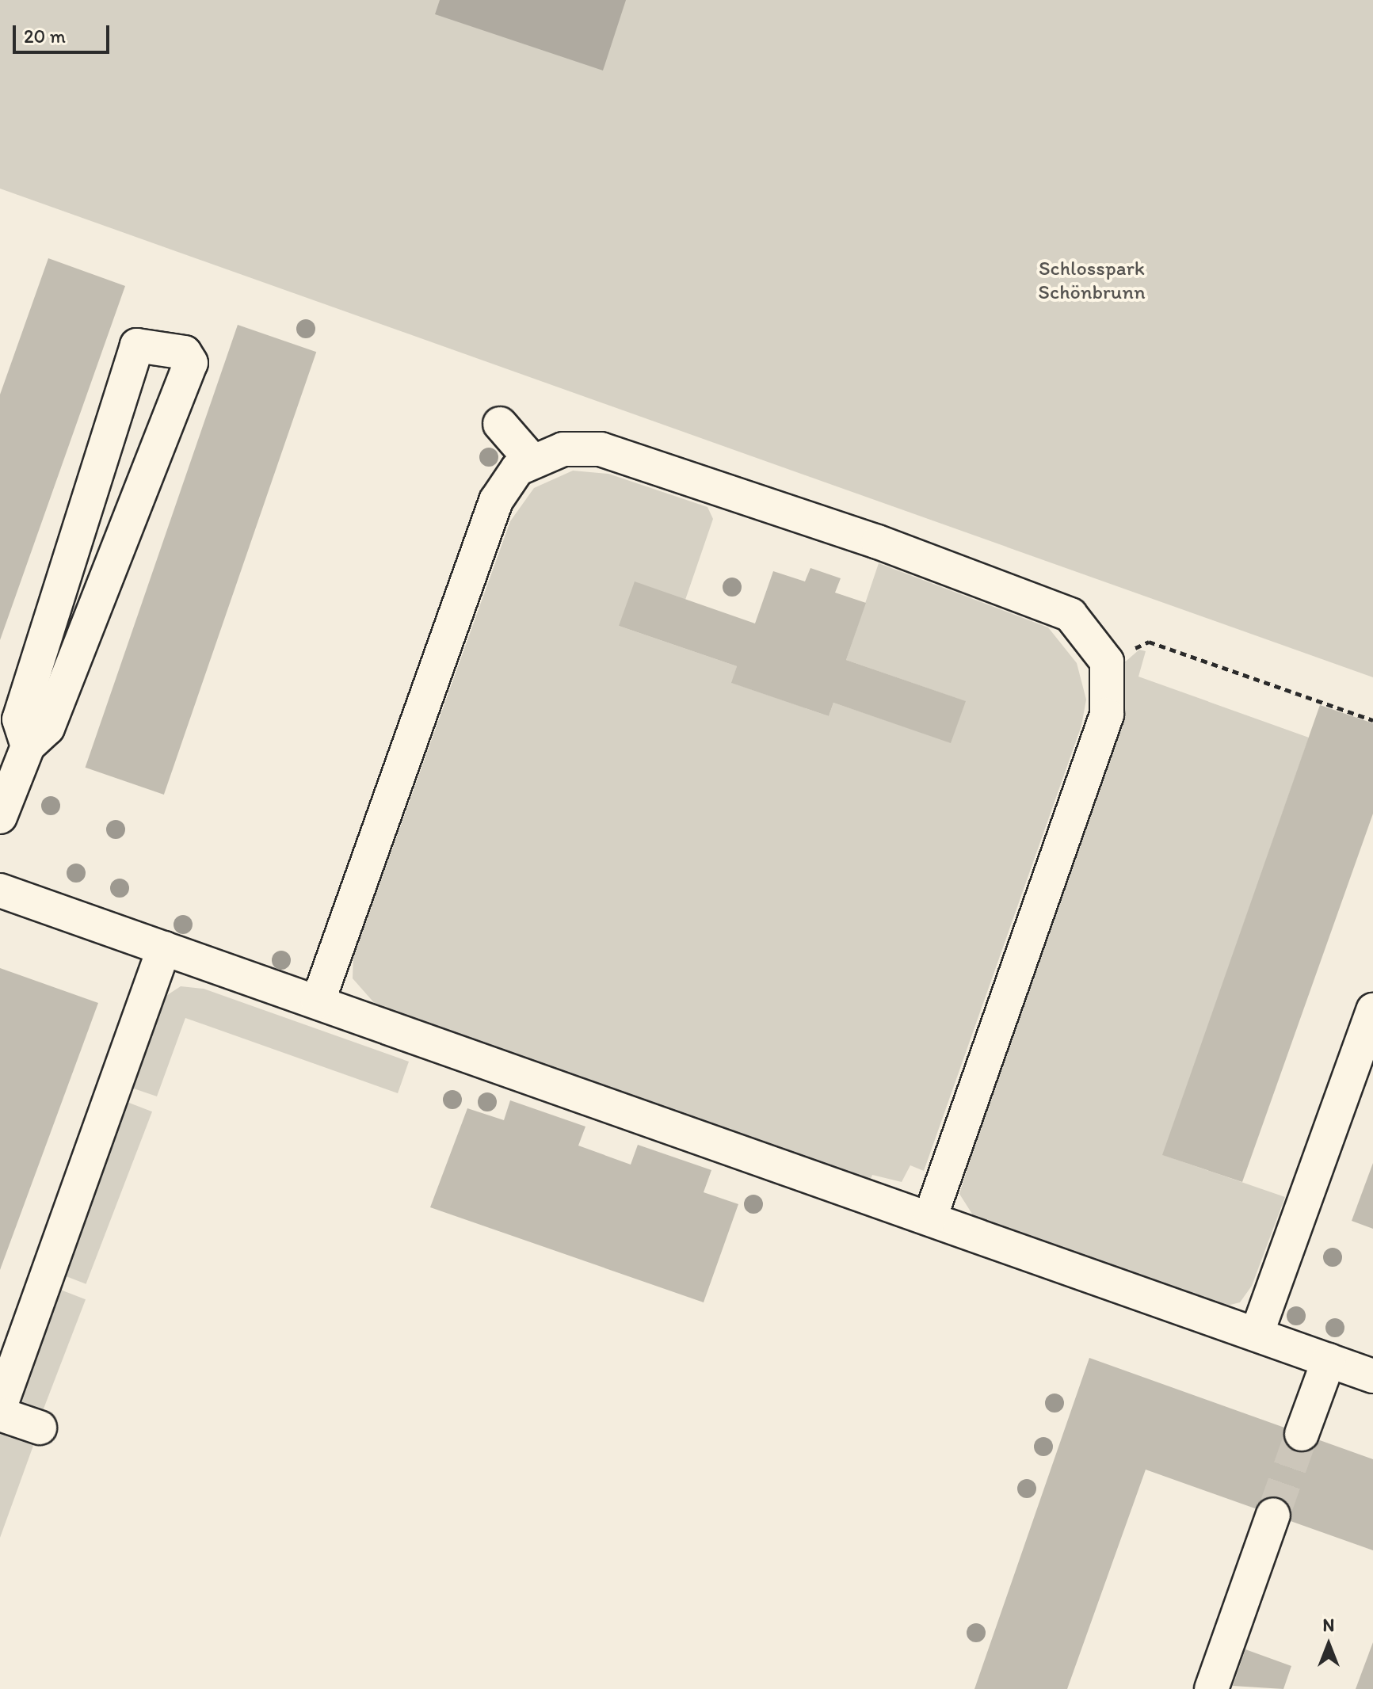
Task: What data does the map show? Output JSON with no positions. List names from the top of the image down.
{
  "parks": ["Schlosspark Schönbrunn"],
  "scale_bar": "20 m",
  "north": "top"
}
